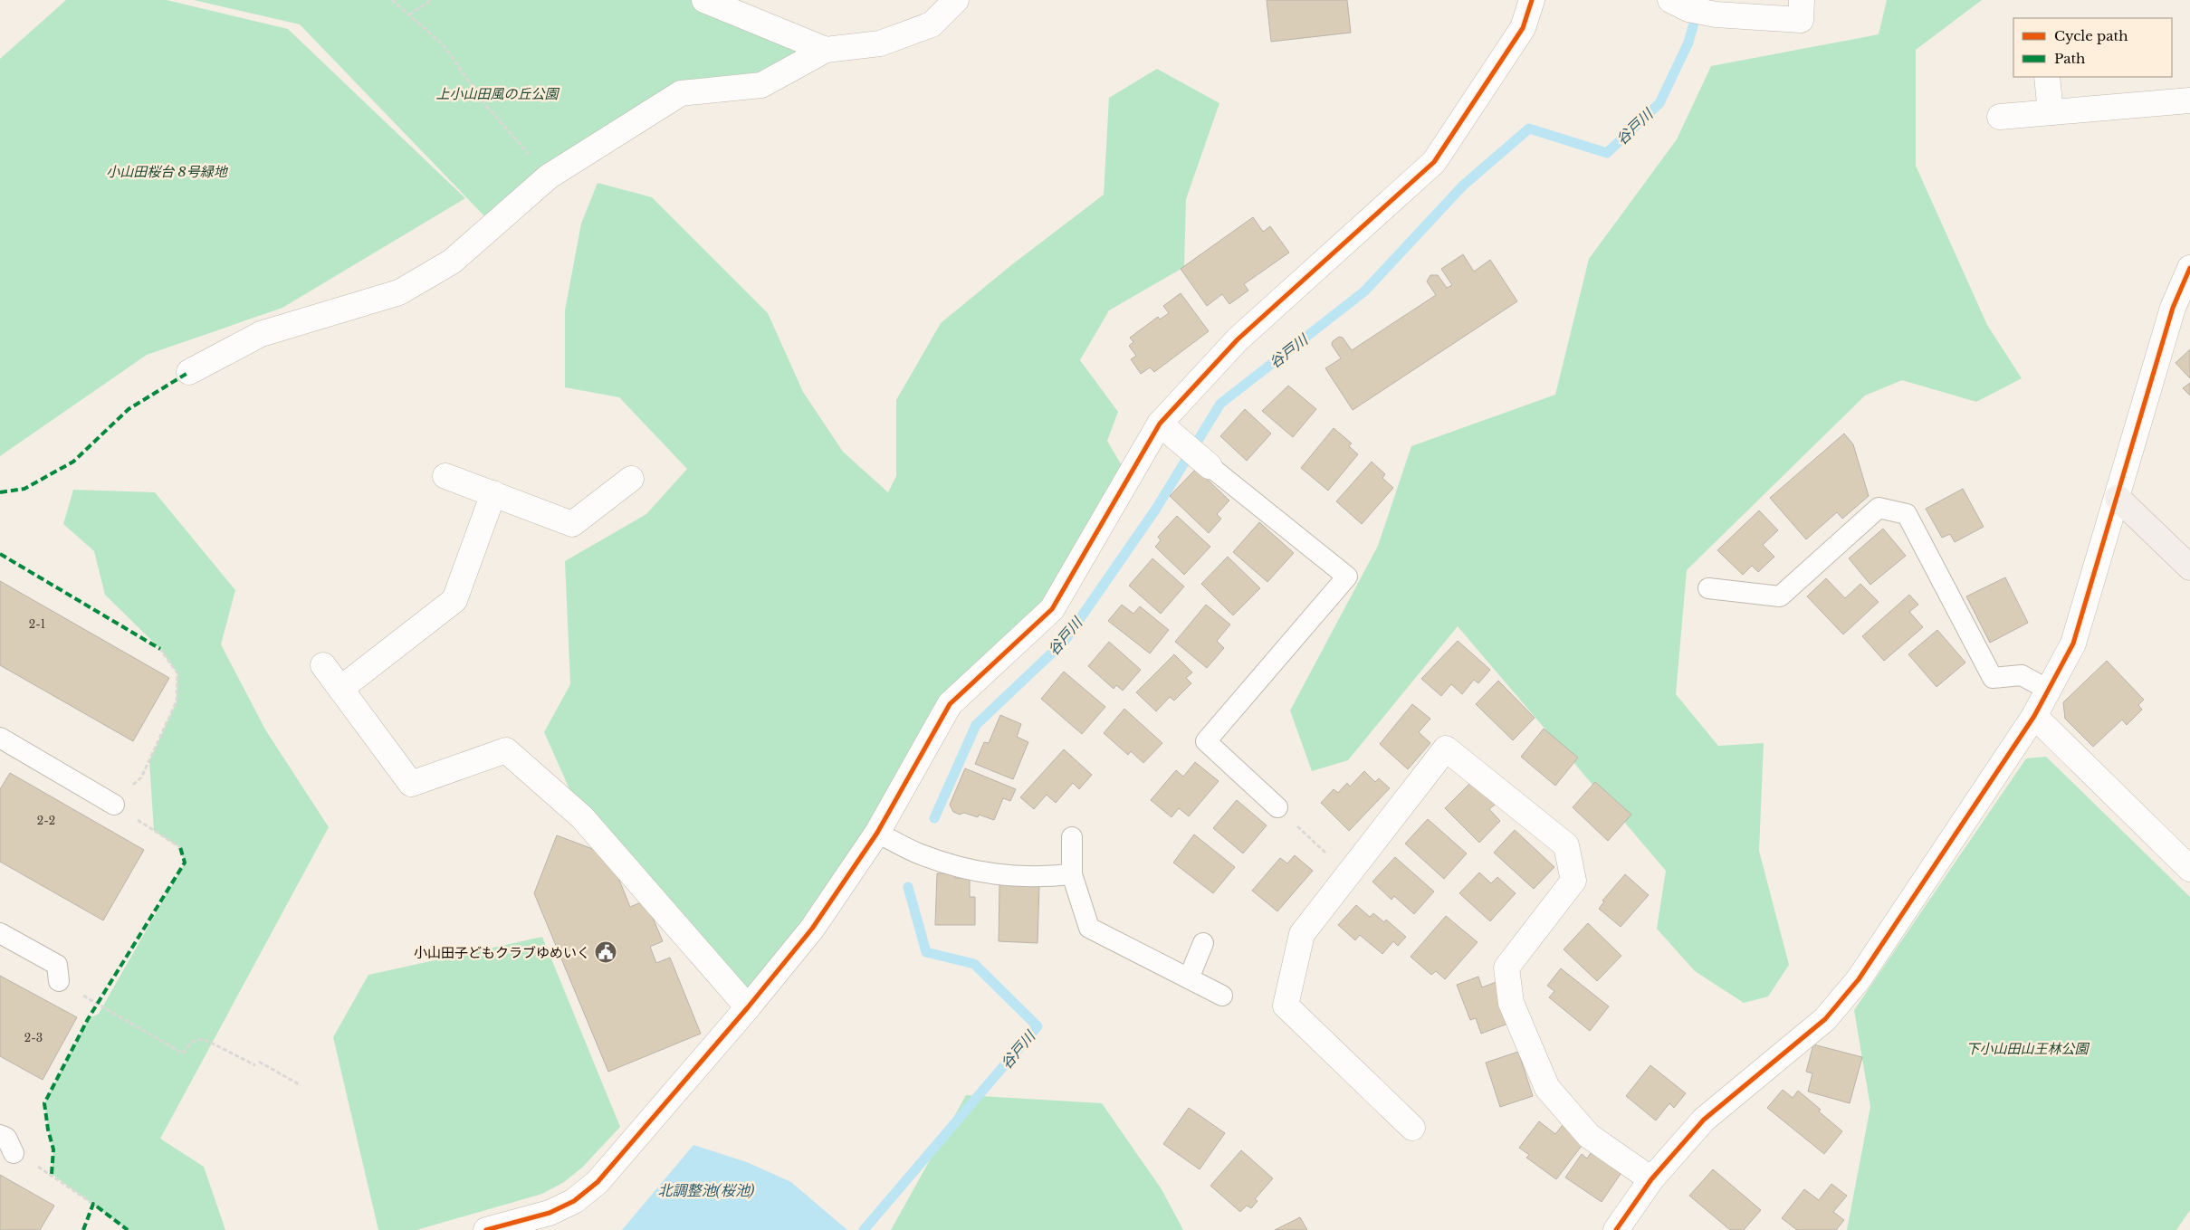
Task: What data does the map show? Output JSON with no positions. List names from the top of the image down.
{
  "water": ["谷戸川", "北調整池(桜池)"],
  "parks": ["上小山田風の丘公園", "小山田桜台 8号緑地", "下小山田山王林公園"],
  "places": {
    "public building": ["小山田子どもクラブゆめいく"]
  },
  "house_numbers": ["2-1", "2-2", "2-3"],
  "legend": ["Cycle path", "Path"]
}
